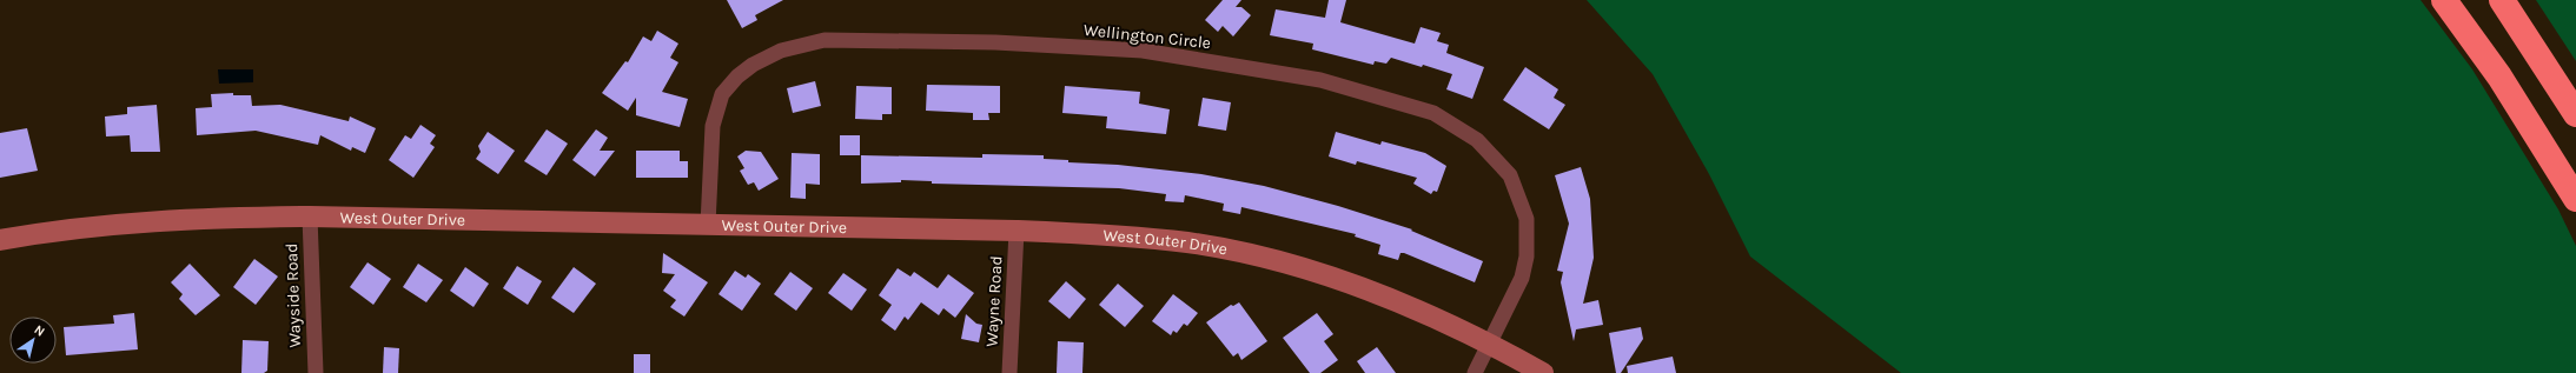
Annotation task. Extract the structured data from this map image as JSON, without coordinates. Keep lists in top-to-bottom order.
{
  "streets": {
    "street": [
      "Wellington Circle",
      "West Outer Drive",
      "Wayside Road",
      "Wayne Road"
    ]
  },
  "crossings": [
    ["Wellington Circle", "West Outer Drive"],
    ["West Outer Drive", "Wayside Road"],
    ["West Outer Drive", "Wayne Road"]
  ],
  "north": "top right"
}
